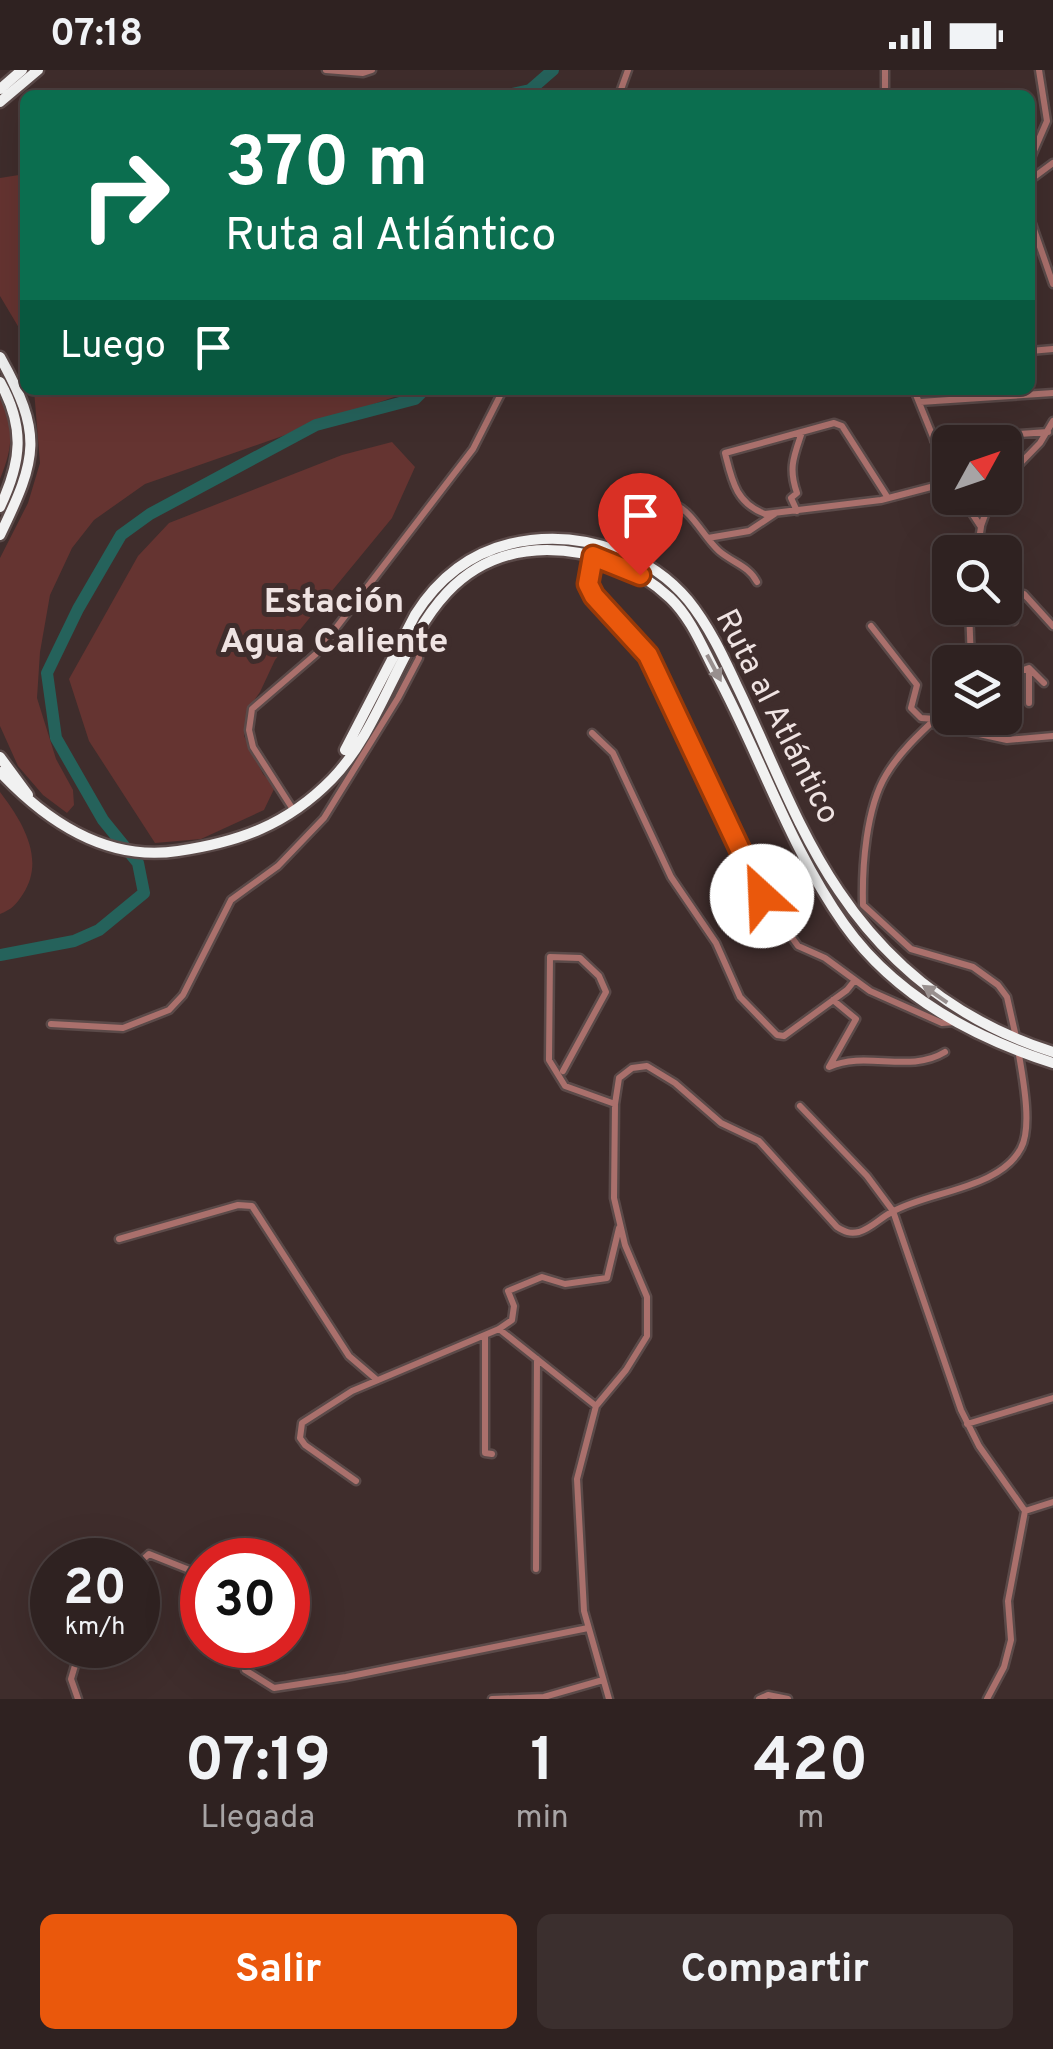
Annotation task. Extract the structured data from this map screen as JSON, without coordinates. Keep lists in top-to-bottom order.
{
  "streets": {
    "highway": ["Ruta al Atlántico"]
  },
  "districts": ["Estación Agua Caliente"],
  "north": "top right",
  "page": {
    "status": "07:18",
    "turn": ["370 m", "Ruta al Atlántico"],
    "then": "Luego",
    "speed": "20 km/h",
    "limit": "30",
    "eta": [
      "07:19",
      "Llegada",
      "1",
      "min",
      "420",
      "m"
    ],
    "buttons": ["Salir", "Compartir"]
  }
}
